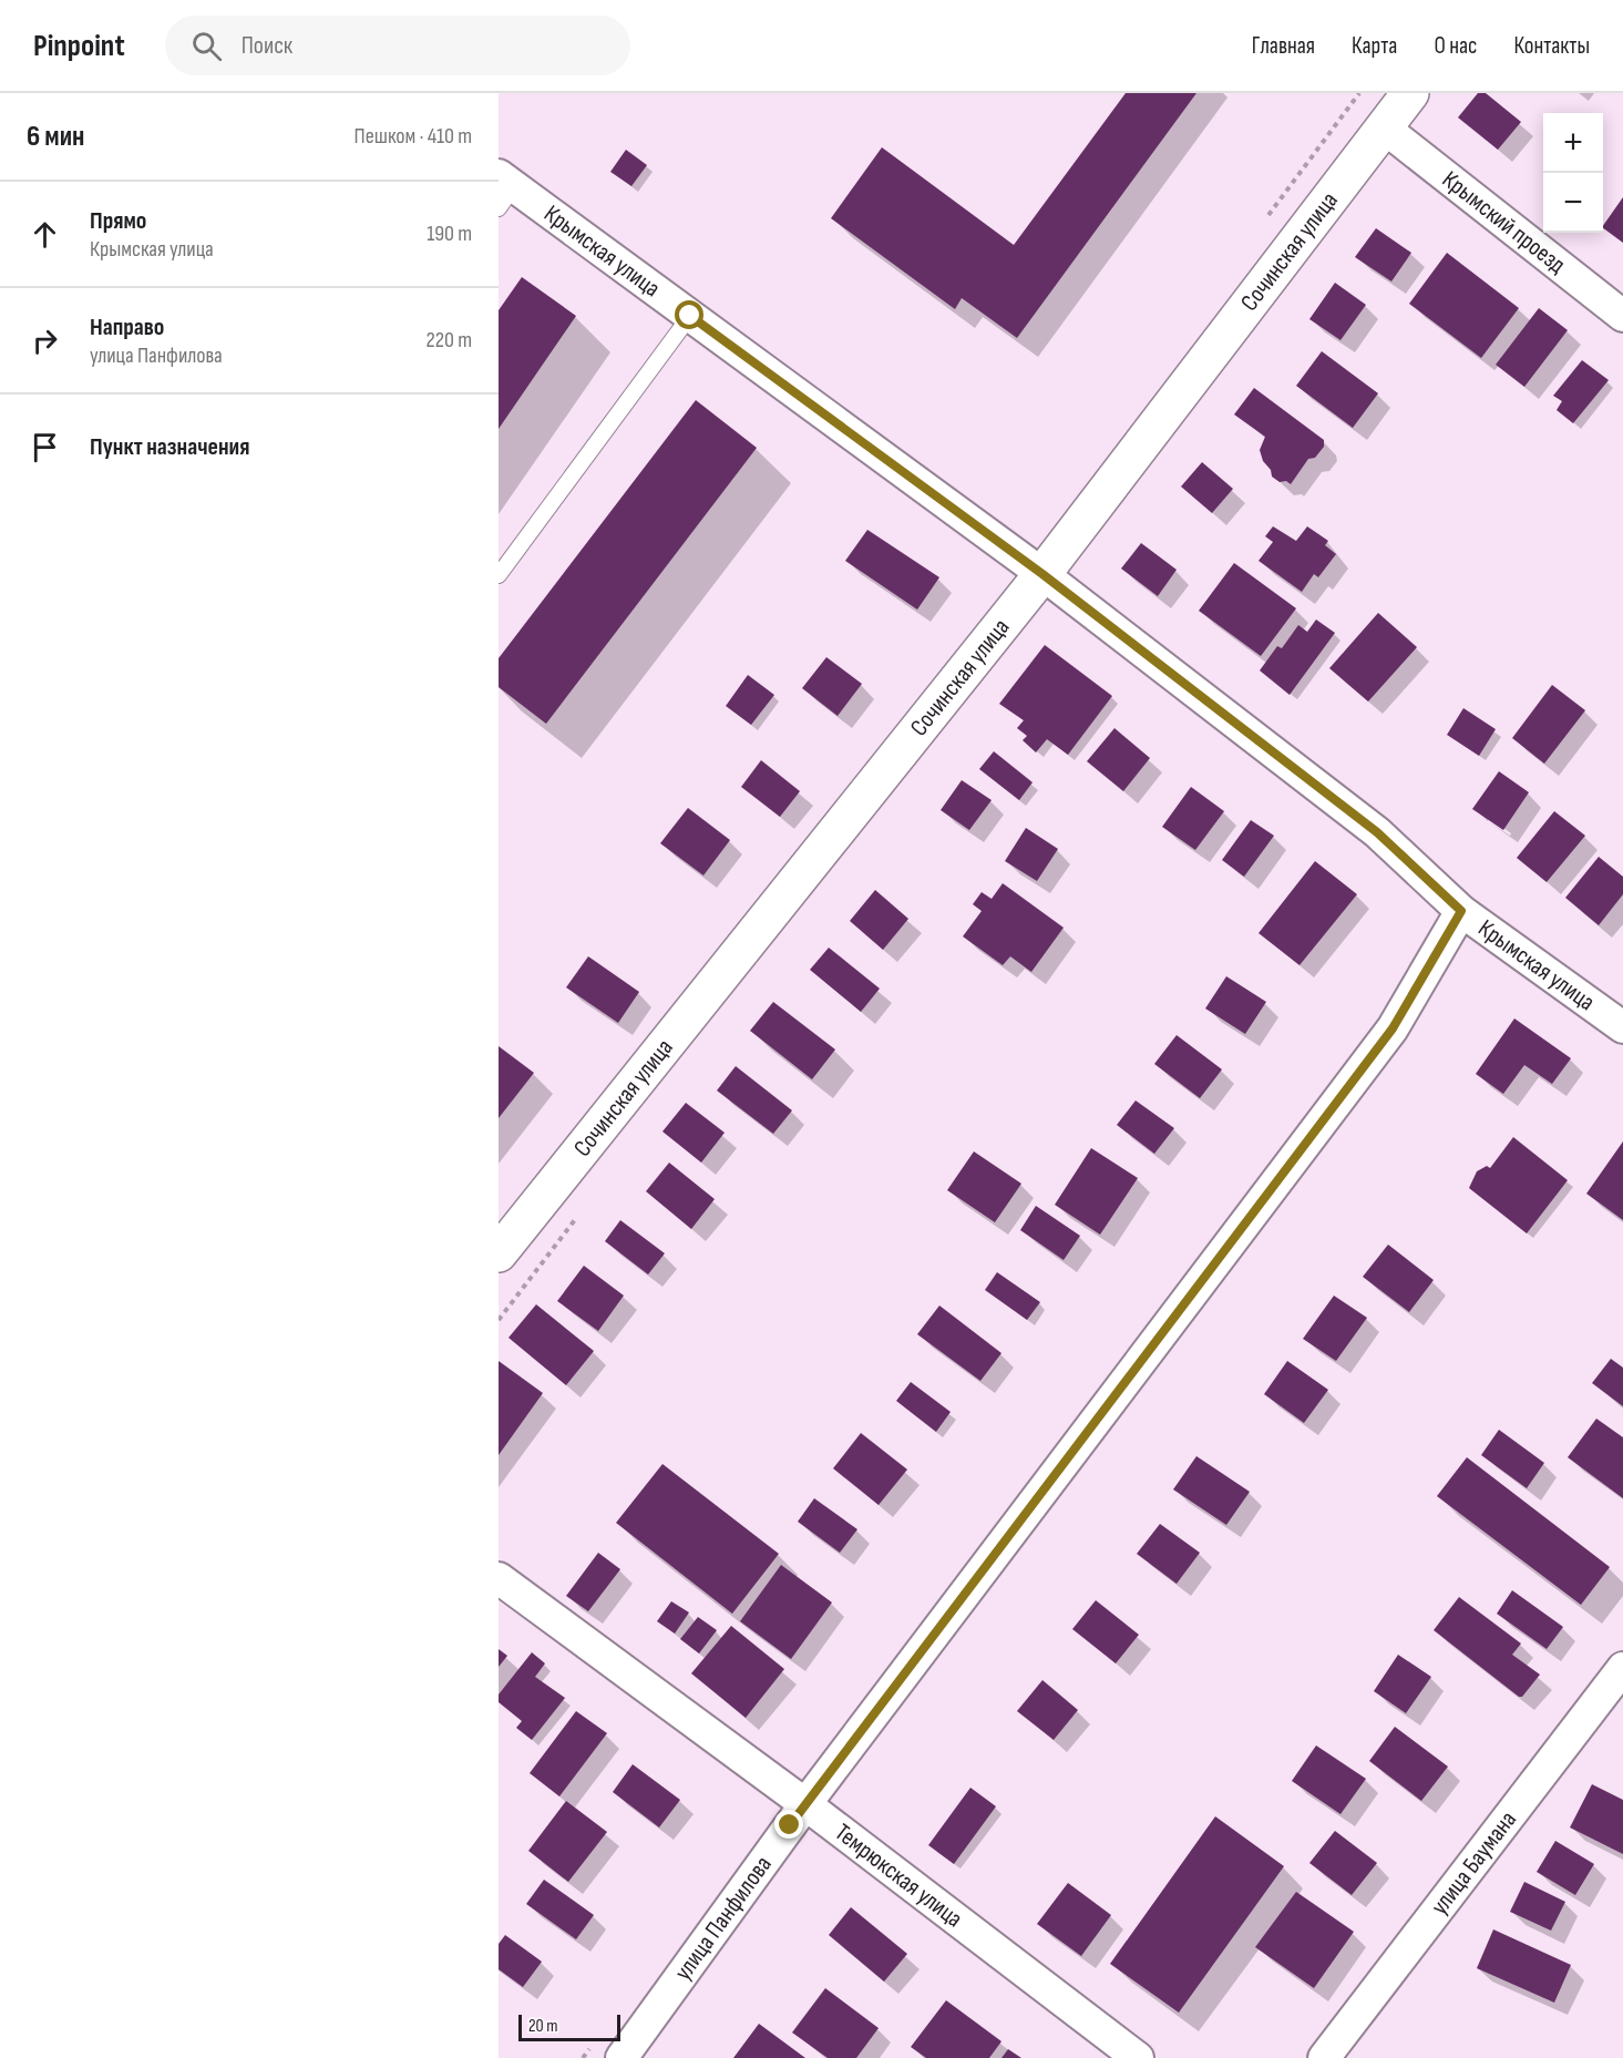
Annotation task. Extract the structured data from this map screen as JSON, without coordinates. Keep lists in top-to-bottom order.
{
  "streets": {
    "street": [
      "Крымский проезд",
      "Крымская улица",
      "Сочинская улица",
      "улица Баумана",
      "Темрюкская улица",
      "улица Панфилова"
    ]
  },
  "crossings": [
    ["Крымский проезд", "Сочинская улица"],
    ["Крымская улица", "Сочинская улица"],
    ["Крымская улица", "улица Панфилова"],
    ["Темрюкская улица", "улица Панфилова"]
  ],
  "scale_bar": "20 m",
  "page": {
    "header": "Pinpoint",
    "search": "Поиск",
    "nav": [
      "Главная",
      "Карта",
      "О нас",
      "Контакты"
    ],
    "heading": ["6 мин", "Пешком · 410 m"],
    "map_buttons": ["+", "−"],
    "list": [
      ["Прямо", "Крымская улица", "190 m"],
      ["Направо", "улица Панфилова", "220 m"],
      "Пункт назначения"
    ],
    "scale": "20 m"
  }
}
